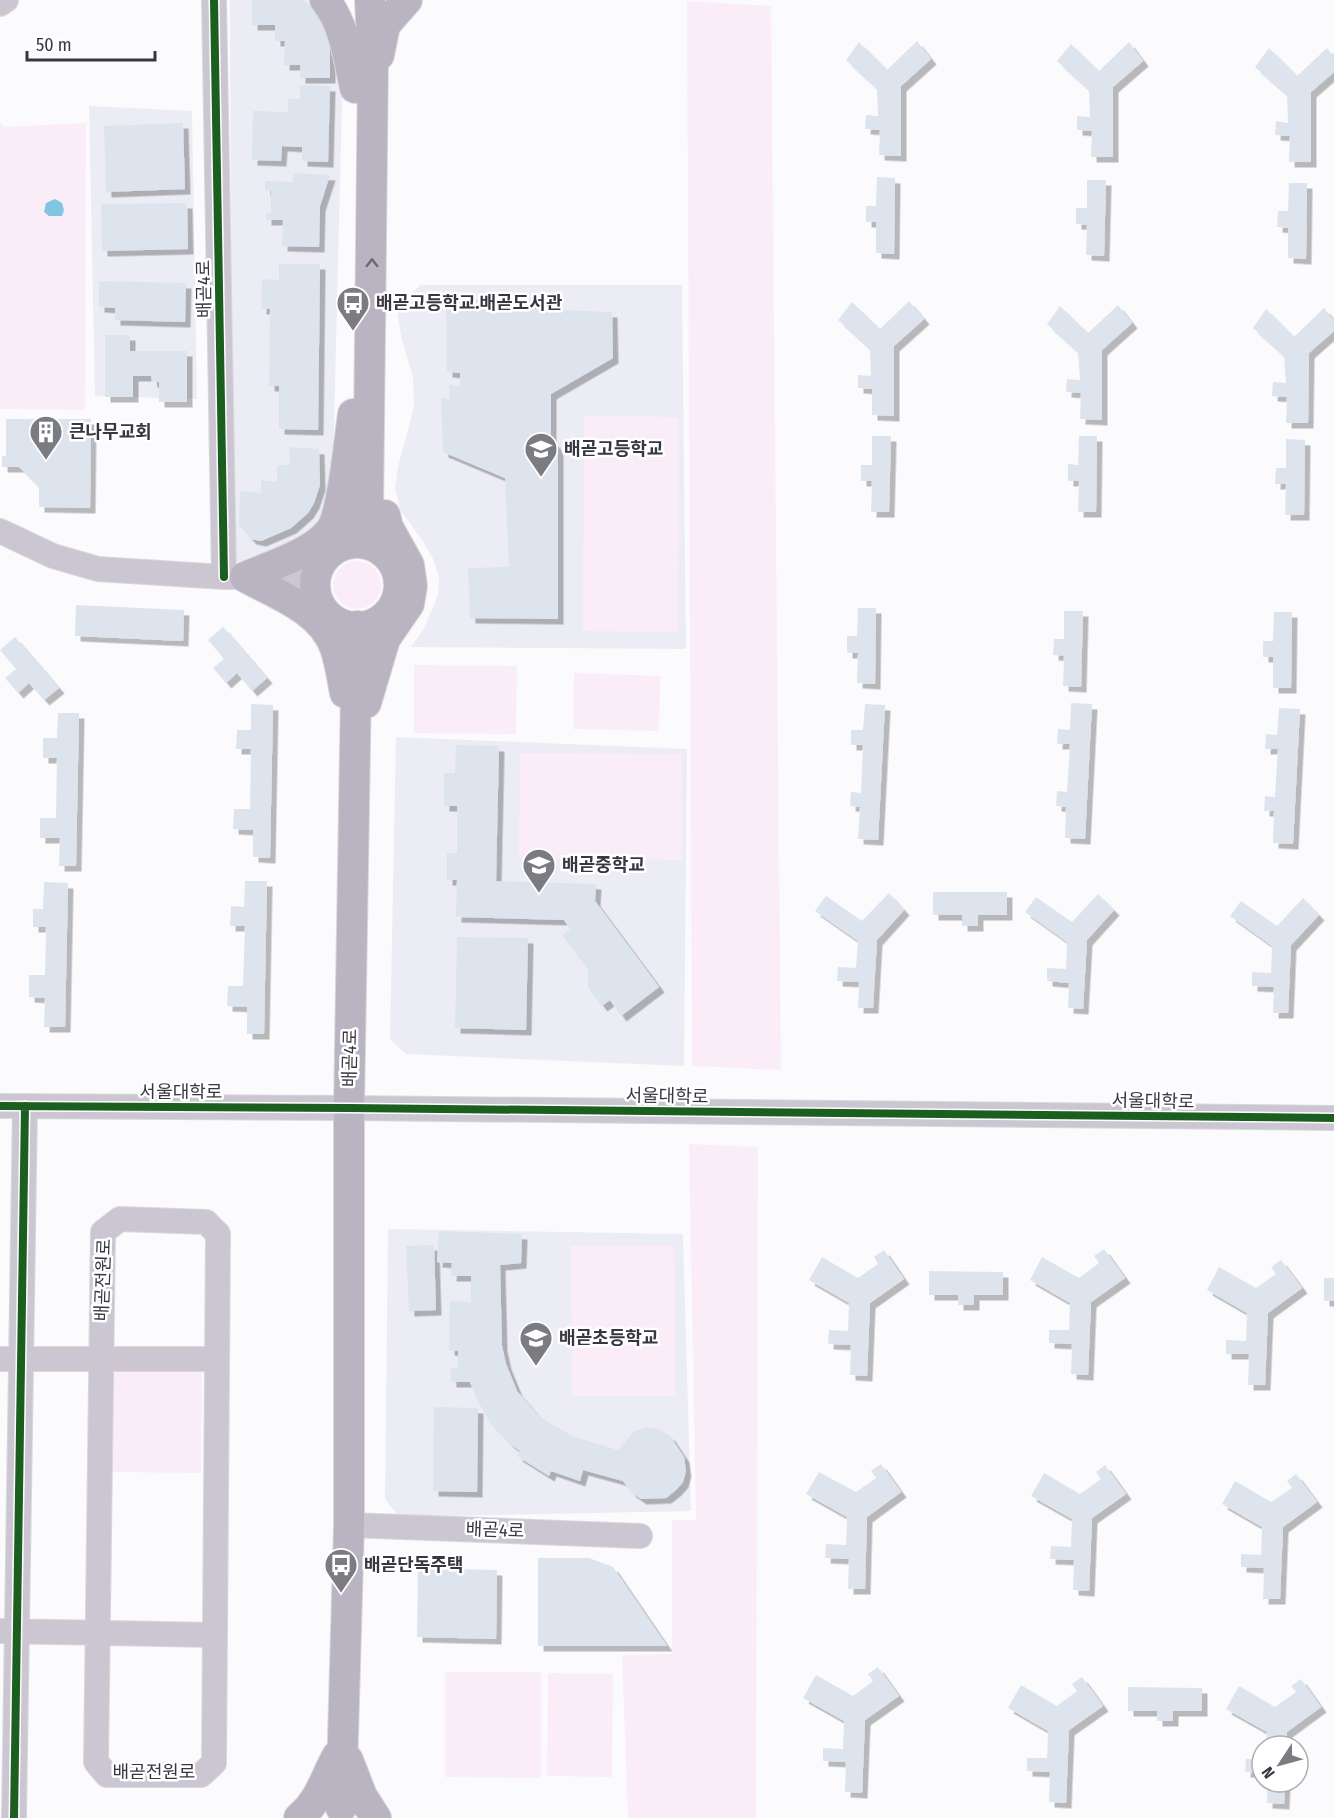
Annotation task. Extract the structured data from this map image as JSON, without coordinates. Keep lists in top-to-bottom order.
{
  "streets": {
    "main road": ["배곧4로"],
    "street": ["서울대학로", "배곧전원로"]
  },
  "crossings": [
    ["배곧4로", "서울대학로"]
  ],
  "places": {
    "bus stop": ["배곧고등학교.배곧도서관", "배곧단독주택"],
    "building": ["큰나무교회"],
    "school or university": ["배곧고등학교", "배곧중학교", "배곧초등학교"]
  },
  "scale_bar": "50 m",
  "north": "bottom left"
}
